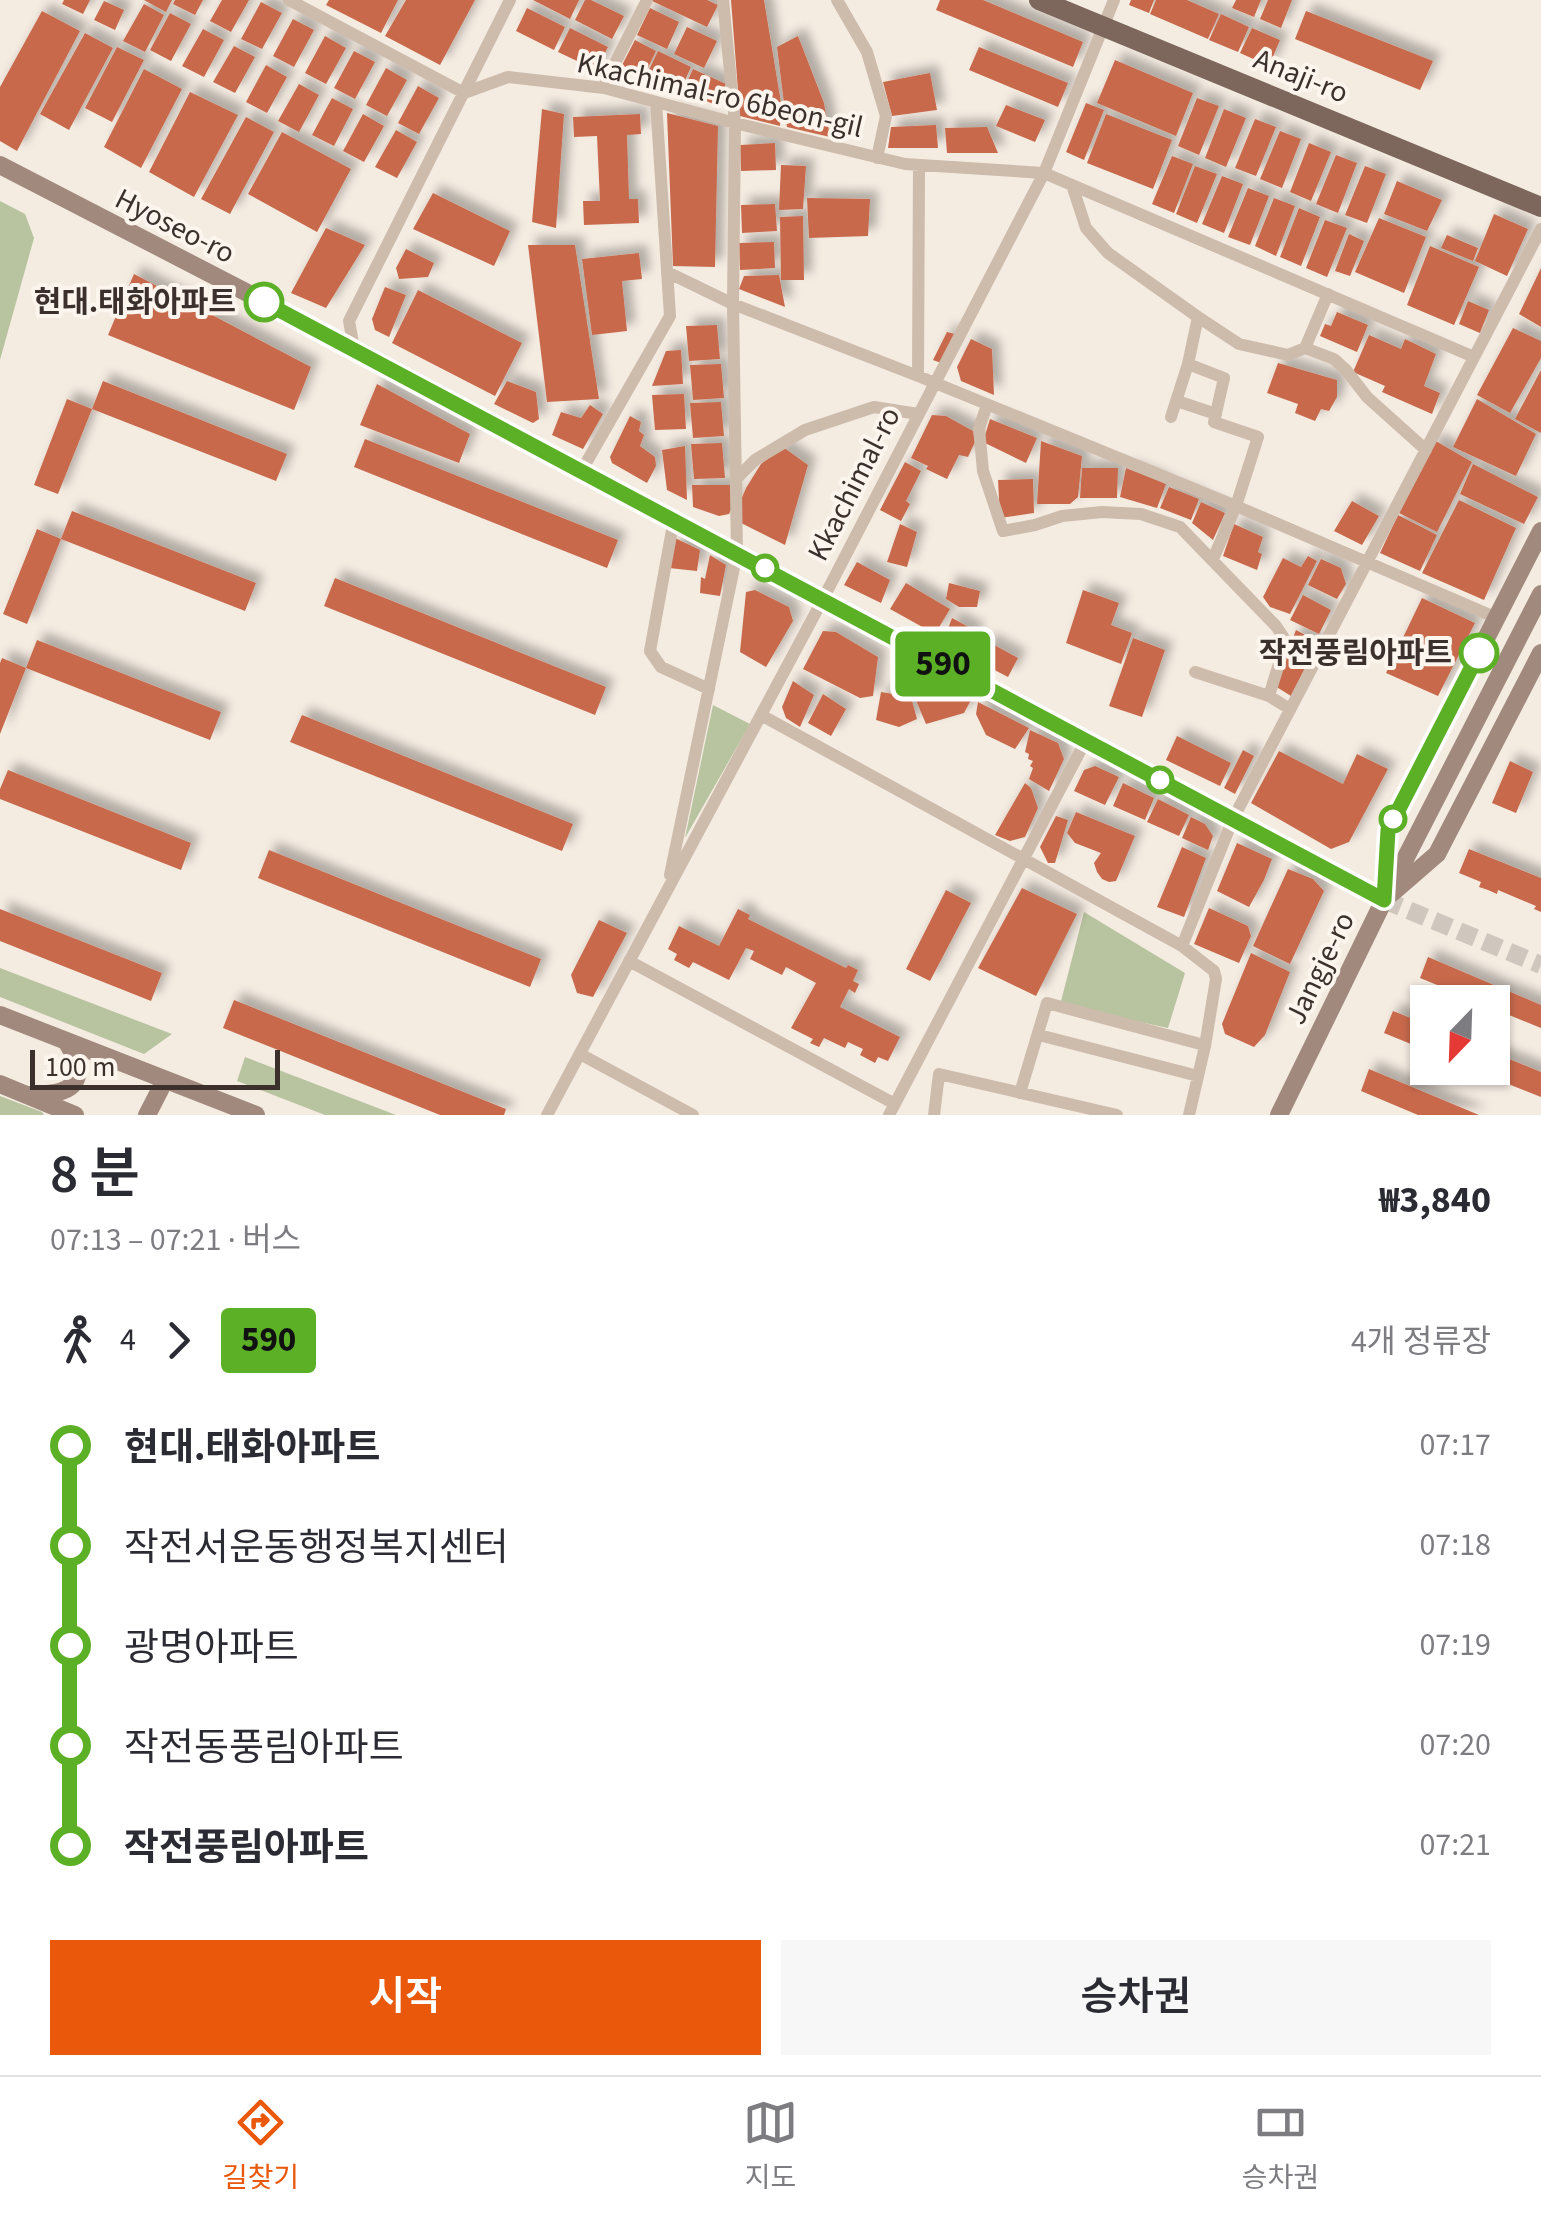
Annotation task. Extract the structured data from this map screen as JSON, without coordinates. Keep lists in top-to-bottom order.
{
  "streets": {
    "main road": ["Anaji-ro", "Hyoseo-ro", "Jangje-ro"],
    "street": ["Kkachimal-ro 6beon-gil", "Kkachimal-ro"]
  },
  "crossings": [
    ["Anaji-ro", "Kkachimal-ro"],
    ["Kkachimal-ro 6beon-gil", "Kkachimal-ro"],
    ["Hyoseo-ro", "Kkachimal-ro"],
    ["Hyoseo-ro", "Jangje-ro"]
  ],
  "places": ["현대.태화아파트", "작전풍림아파트"],
  "lines": ["bus line 590"],
  "scale_bar": "100 m",
  "north": "bottom left",
  "page": {
    "on_map": "590",
    "scale": "100 m",
    "heading": ["8 분", "07:13 – 07:21 · 버스", "₩3,840"],
    "legs": ["4", "590", "4개 정류장"],
    "list": [
      {
        "name": "현대.태화아파트",
        "value": "07:17"
      },
      {
        "name": "작전서운동행정복지센터",
        "value": "07:18"
      },
      {
        "name": "광명아파트",
        "value": "07:19"
      },
      {
        "name": "작전동풍림아파트",
        "value": "07:20"
      },
      {
        "name": "작전풍림아파트",
        "value": "07:21"
      }
    ],
    "buttons": ["시작", "승차권"],
    "tabs": ["길찾기", "지도", "승차권"]
  }
}
